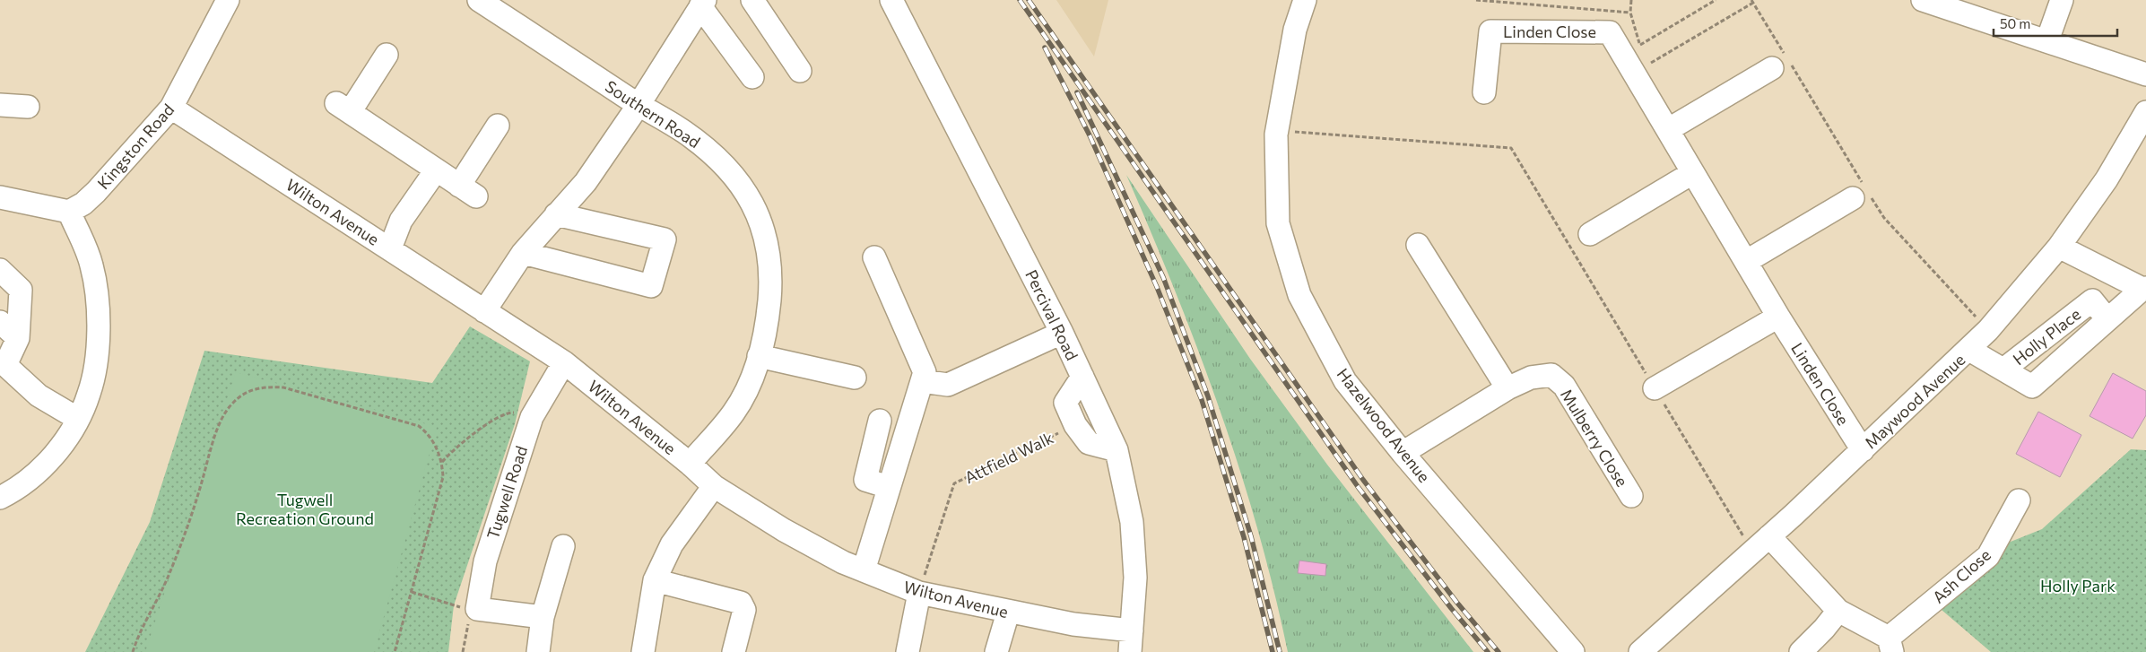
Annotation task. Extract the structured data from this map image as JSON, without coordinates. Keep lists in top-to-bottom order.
{
  "streets": {
    "street": [
      "Linden Close",
      "Southern Road",
      "Kingston Road",
      "Wilton Avenue",
      "Percival Road",
      "Holly Place",
      "Maywood Avenue",
      "Hazelwood Avenue",
      "Mulberry Close",
      "Tugwell Road",
      "Ash Close"
    ],
    "path": ["Attfield Walk"]
  },
  "crossings": [
    ["Linden Close", "Maywood Avenue"],
    ["Southern Road", "Wilton Avenue"],
    ["Kingston Road", "Wilton Avenue"],
    ["Wilton Avenue", "Percival Road"],
    ["Wilton Avenue", "Attfield Walk"],
    ["Wilton Avenue", "Tugwell Road"],
    ["Holly Place", "Maywood Avenue"],
    ["Maywood Avenue", "Ash Close"],
    ["Hazelwood Avenue", "Mulberry Close"]
  ],
  "parks": ["Tugwell Recreation Ground", "Holly Park"],
  "scale_bar": "50 m"
}
